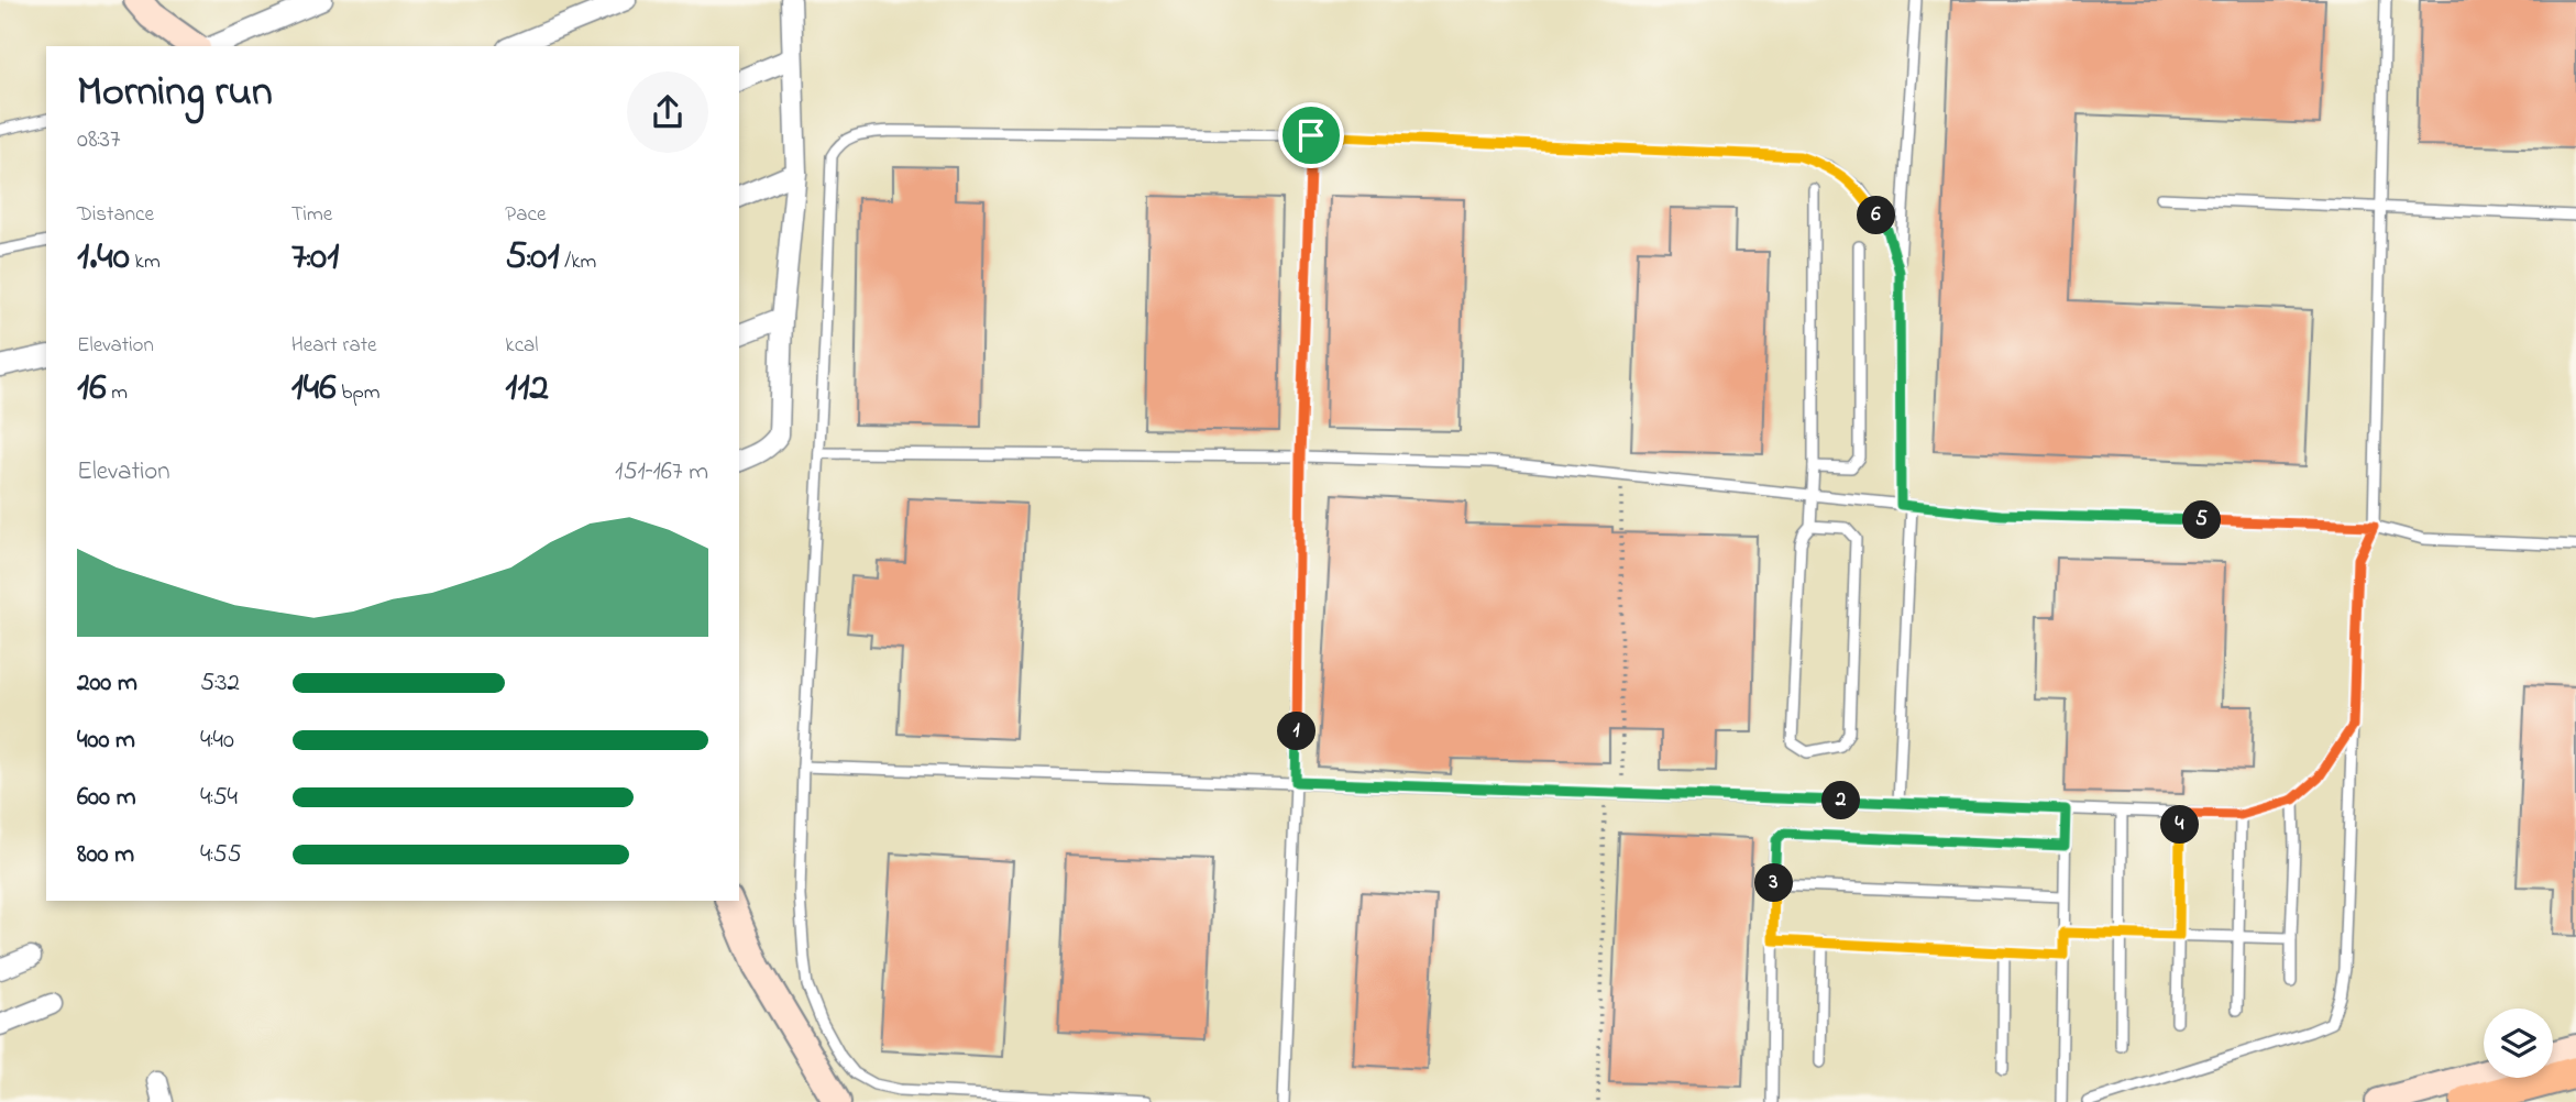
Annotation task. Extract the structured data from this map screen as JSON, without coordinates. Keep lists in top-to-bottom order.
{
  "page": {
    "heading": ["Morning run", "08:37"],
    "stats": [
      ["Distance", "1.40 km"],
      ["Time", "7:01"],
      ["Pace", "5:01 /km"],
      ["Elevation", "16 m"],
      ["Heart rate", "146 bpm"],
      ["kcal", "112"]
    ],
    "pins": [
      "6",
      "5",
      "1",
      "2",
      "4",
      "3"
    ],
    "chart": ["Elevation", "151–167 m"],
    "list": [
      {
        "name": "200 m",
        "note": "5:32"
      },
      {
        "name": "400 m",
        "note": "4:40"
      },
      {
        "name": "600 m",
        "note": "4:54"
      },
      {
        "name": "800 m",
        "note": "4:55"
      }
    ]
  }
}
